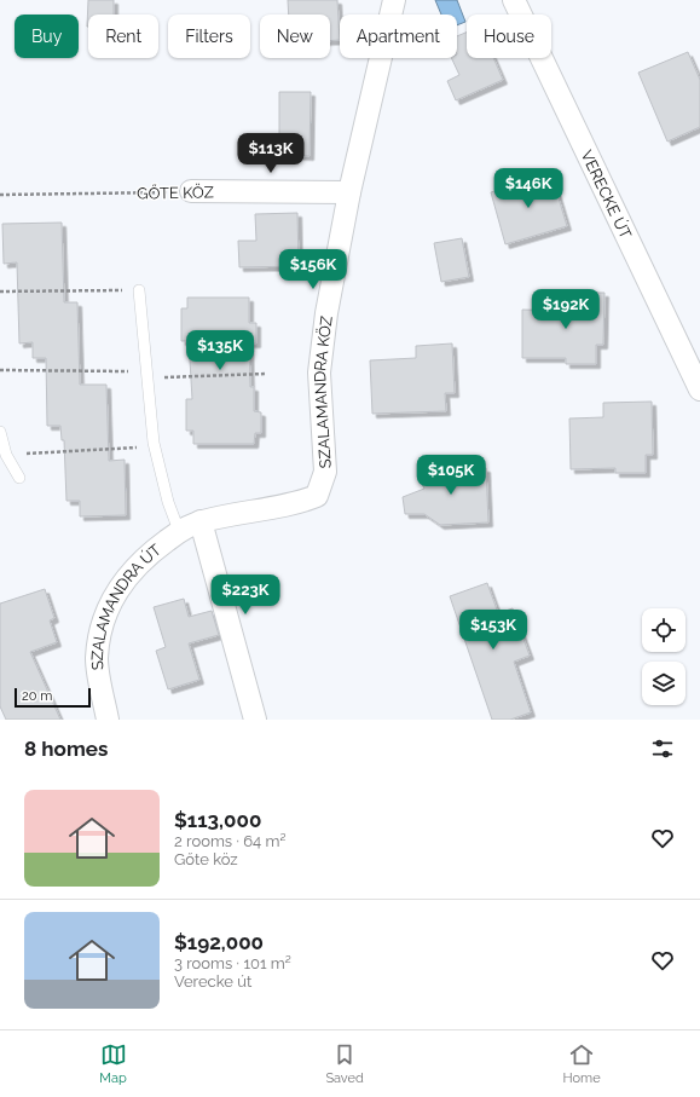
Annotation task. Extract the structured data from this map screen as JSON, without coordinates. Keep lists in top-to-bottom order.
{
  "streets": {
    "street": [
      "GŐTE KÖZ",
      "VERECKE ÚT",
      "SZALAMANDRA KÖZ",
      "SZALAMANDRA ÚT"
    ]
  },
  "crossings": [
    ["GŐTE KÖZ", "SZALAMANDRA KÖZ"],
    ["SZALAMANDRA KÖZ", "SZALAMANDRA ÚT"]
  ],
  "scale_bar": "20 m",
  "page": {
    "chip": [
      "Buy",
      "Rent",
      "Filters",
      "New",
      "Apartment",
      "House"
    ],
    "price": [
      "$113K",
      "$146K",
      "$156K",
      "$192K",
      "$135K",
      "$105K",
      "$223K",
      "$153K"
    ],
    "scale": "20 m",
    "heading": "8 homes",
    "list": [
      {
        "name": "$113,000",
        "note": "2 rooms · 64 m² · Gőte köz"
      },
      {
        "name": "$192,000",
        "note": "3 rooms · 101 m² · Verecke út"
      }
    ],
    "tabs": ["Map", "Saved", "Home"]
  }
}
